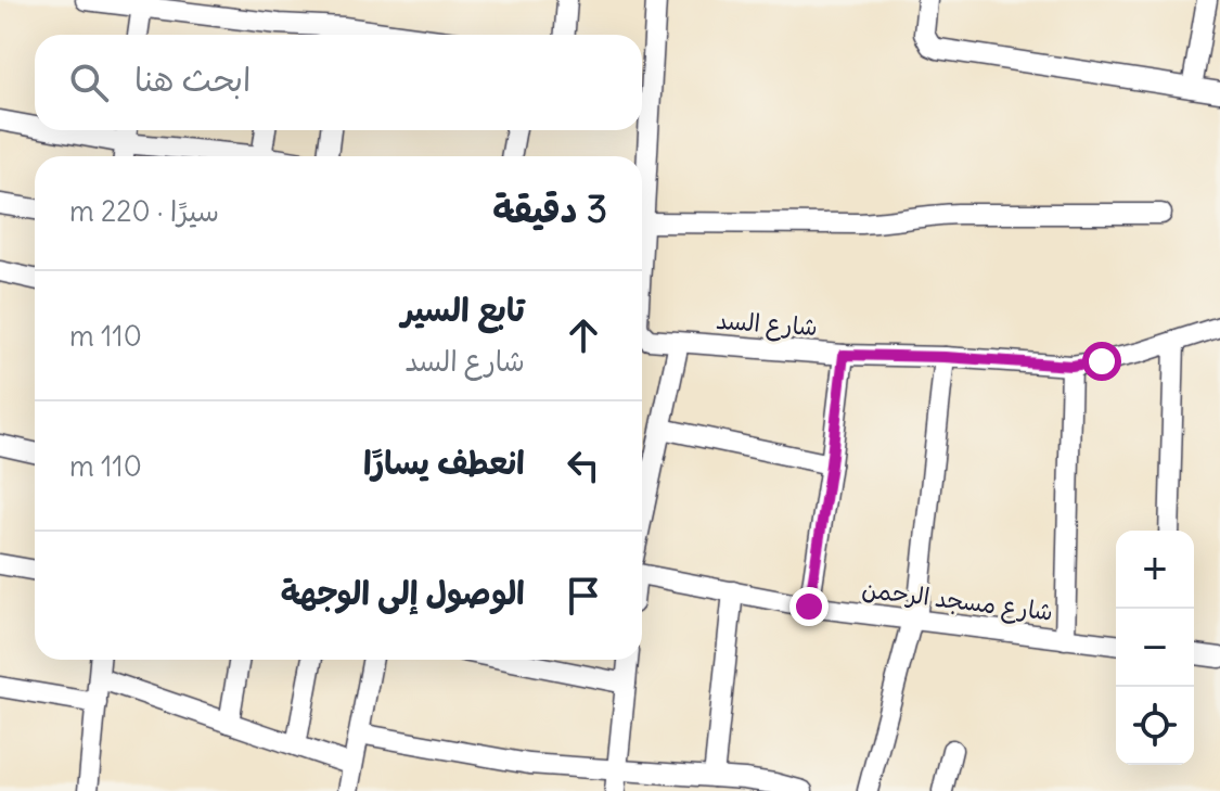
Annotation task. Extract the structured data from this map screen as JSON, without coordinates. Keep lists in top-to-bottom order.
{
  "streets": {
    "street": ["شارع السد", "شارع مسجد الرحمن"]
  },
  "page": {
    "search": "ابحث هنا",
    "heading": ["3 دقيقة", "سيرًا · 220 m"],
    "list": [
      ["تابع السير", "شارع السد", "110 m"],
      ["انعطف يسارًا", "110 m"],
      "الوصول إلى الوجهة"
    ],
    "map_buttons": ["+", "−"]
  }
}
